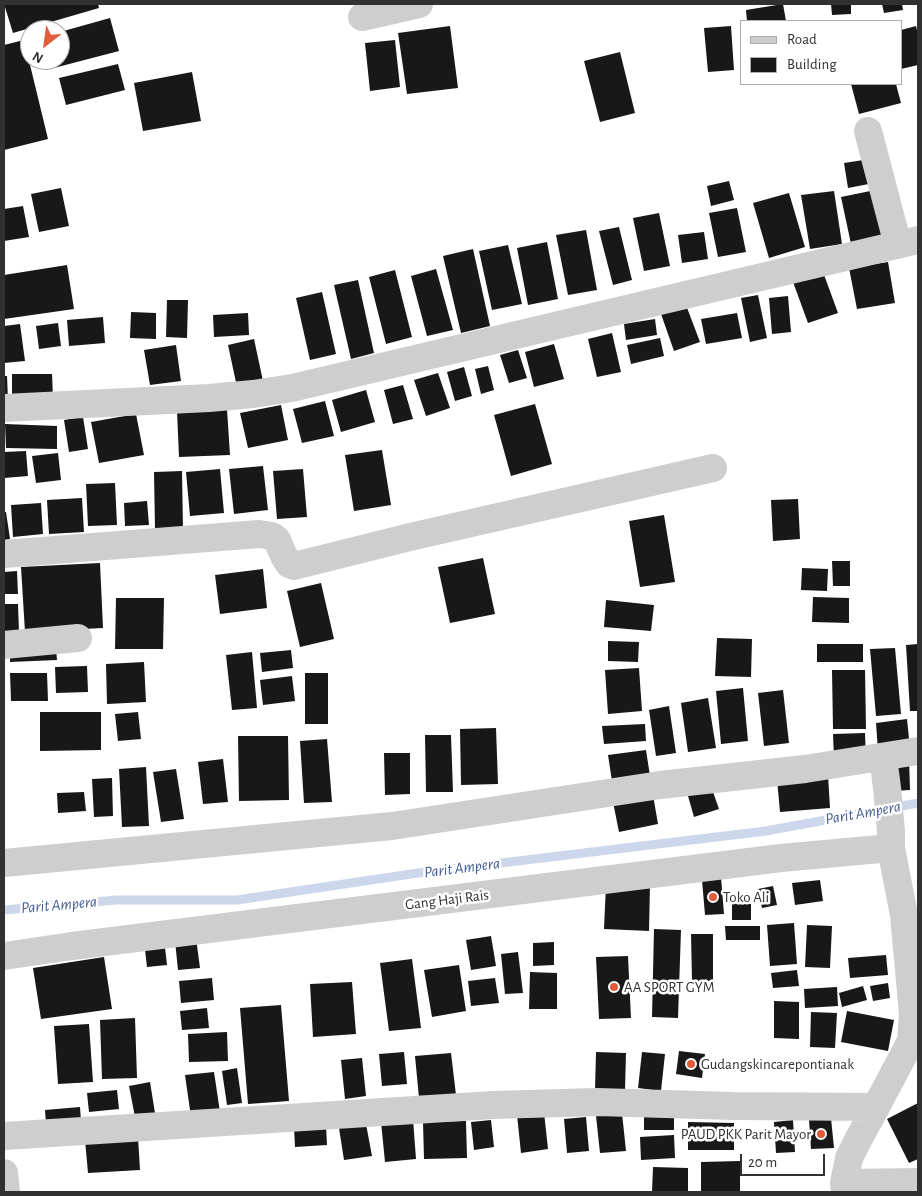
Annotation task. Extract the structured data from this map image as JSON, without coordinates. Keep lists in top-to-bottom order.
{
  "streets": {
    "street": ["Gang Haji Rais"]
  },
  "water": ["Parit Ampera"],
  "places": [
    "Toko Ali",
    "AA SPORT GYM",
    "Gudangskincarepontianak",
    "PAUD PKK Parit Mayor"
  ],
  "legend": ["Road", "Building"],
  "scale_bar": "20 m",
  "north": "bottom left"
}
